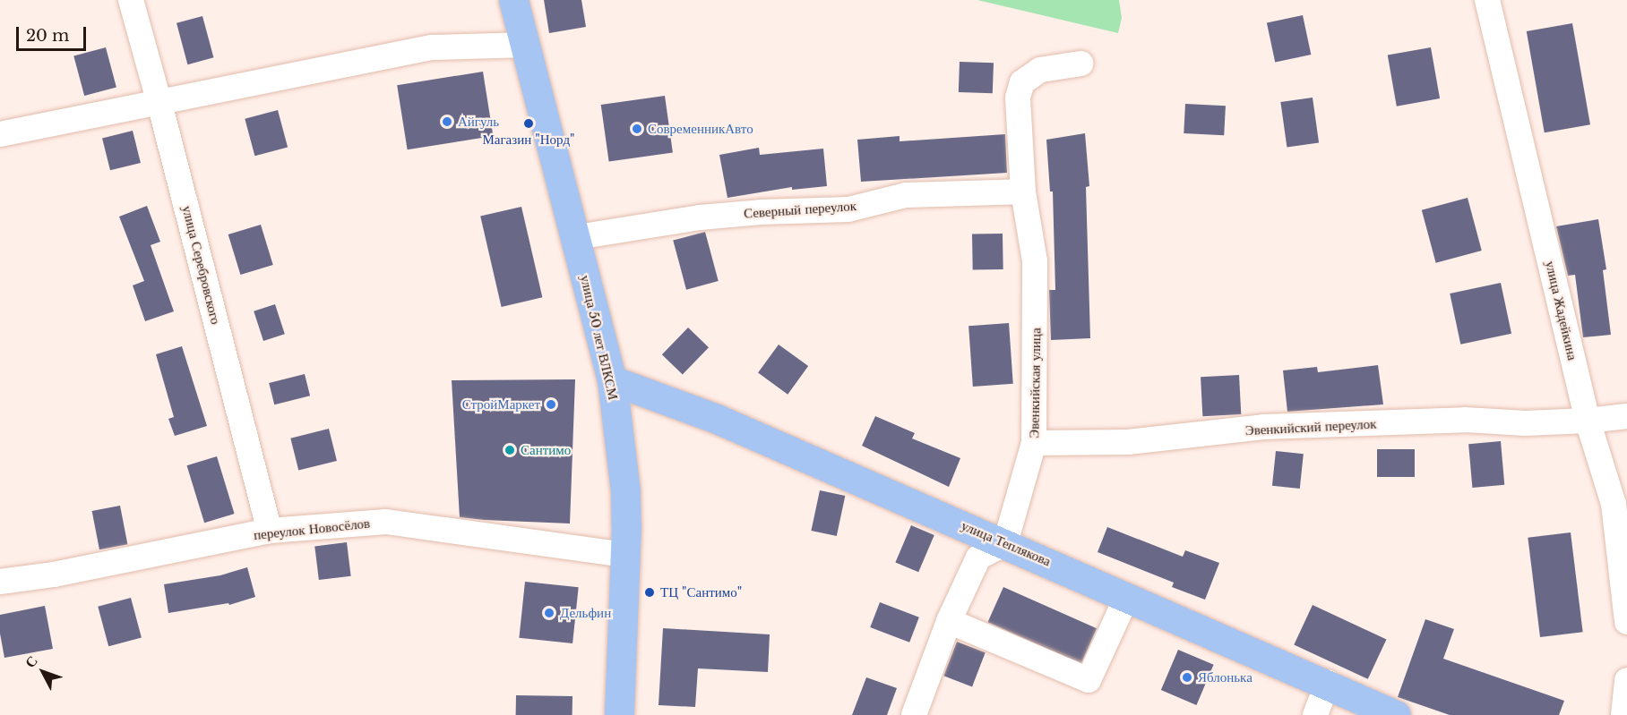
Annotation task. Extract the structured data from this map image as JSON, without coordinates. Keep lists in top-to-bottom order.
{
  "streets": {
    "main road": ["улица 50 лет ВЛКСМ", "улица Теплякова"],
    "street": [
      "Северный переулок",
      "улица Серебровского",
      "улица Жадейкина",
      "Эвенкийская улица",
      "Эвенкийский переулок",
      "переулок Новосёлов"
    ]
  },
  "crossings": [
    ["Северный переулок", "улица 50 лет ВЛКСМ"],
    ["Северный переулок", "Эвенкийская улица"],
    ["улица Серебровского", "переулок Новосёлов"],
    ["улица Жадейкина", "Эвенкийский переулок"],
    ["улица 50 лет ВЛКСМ", "переулок Новосёлов"],
    ["улица 50 лет ВЛКСМ", "улица Теплякова"],
    ["Эвенкийская улица", "Эвенкийский переулок"],
    ["Эвенкийская улица", "улица Теплякова"]
  ],
  "places": [
    "Айгуль",
    "Магазин \"Норд\"",
    "СовременникАвто",
    "СтройМаркет",
    "Сантимо",
    "ТЦ \"Сантимо\"",
    "Дельфин",
    "Яблонька"
  ],
  "scale_bar": "20 m",
  "north": "top left"
}
